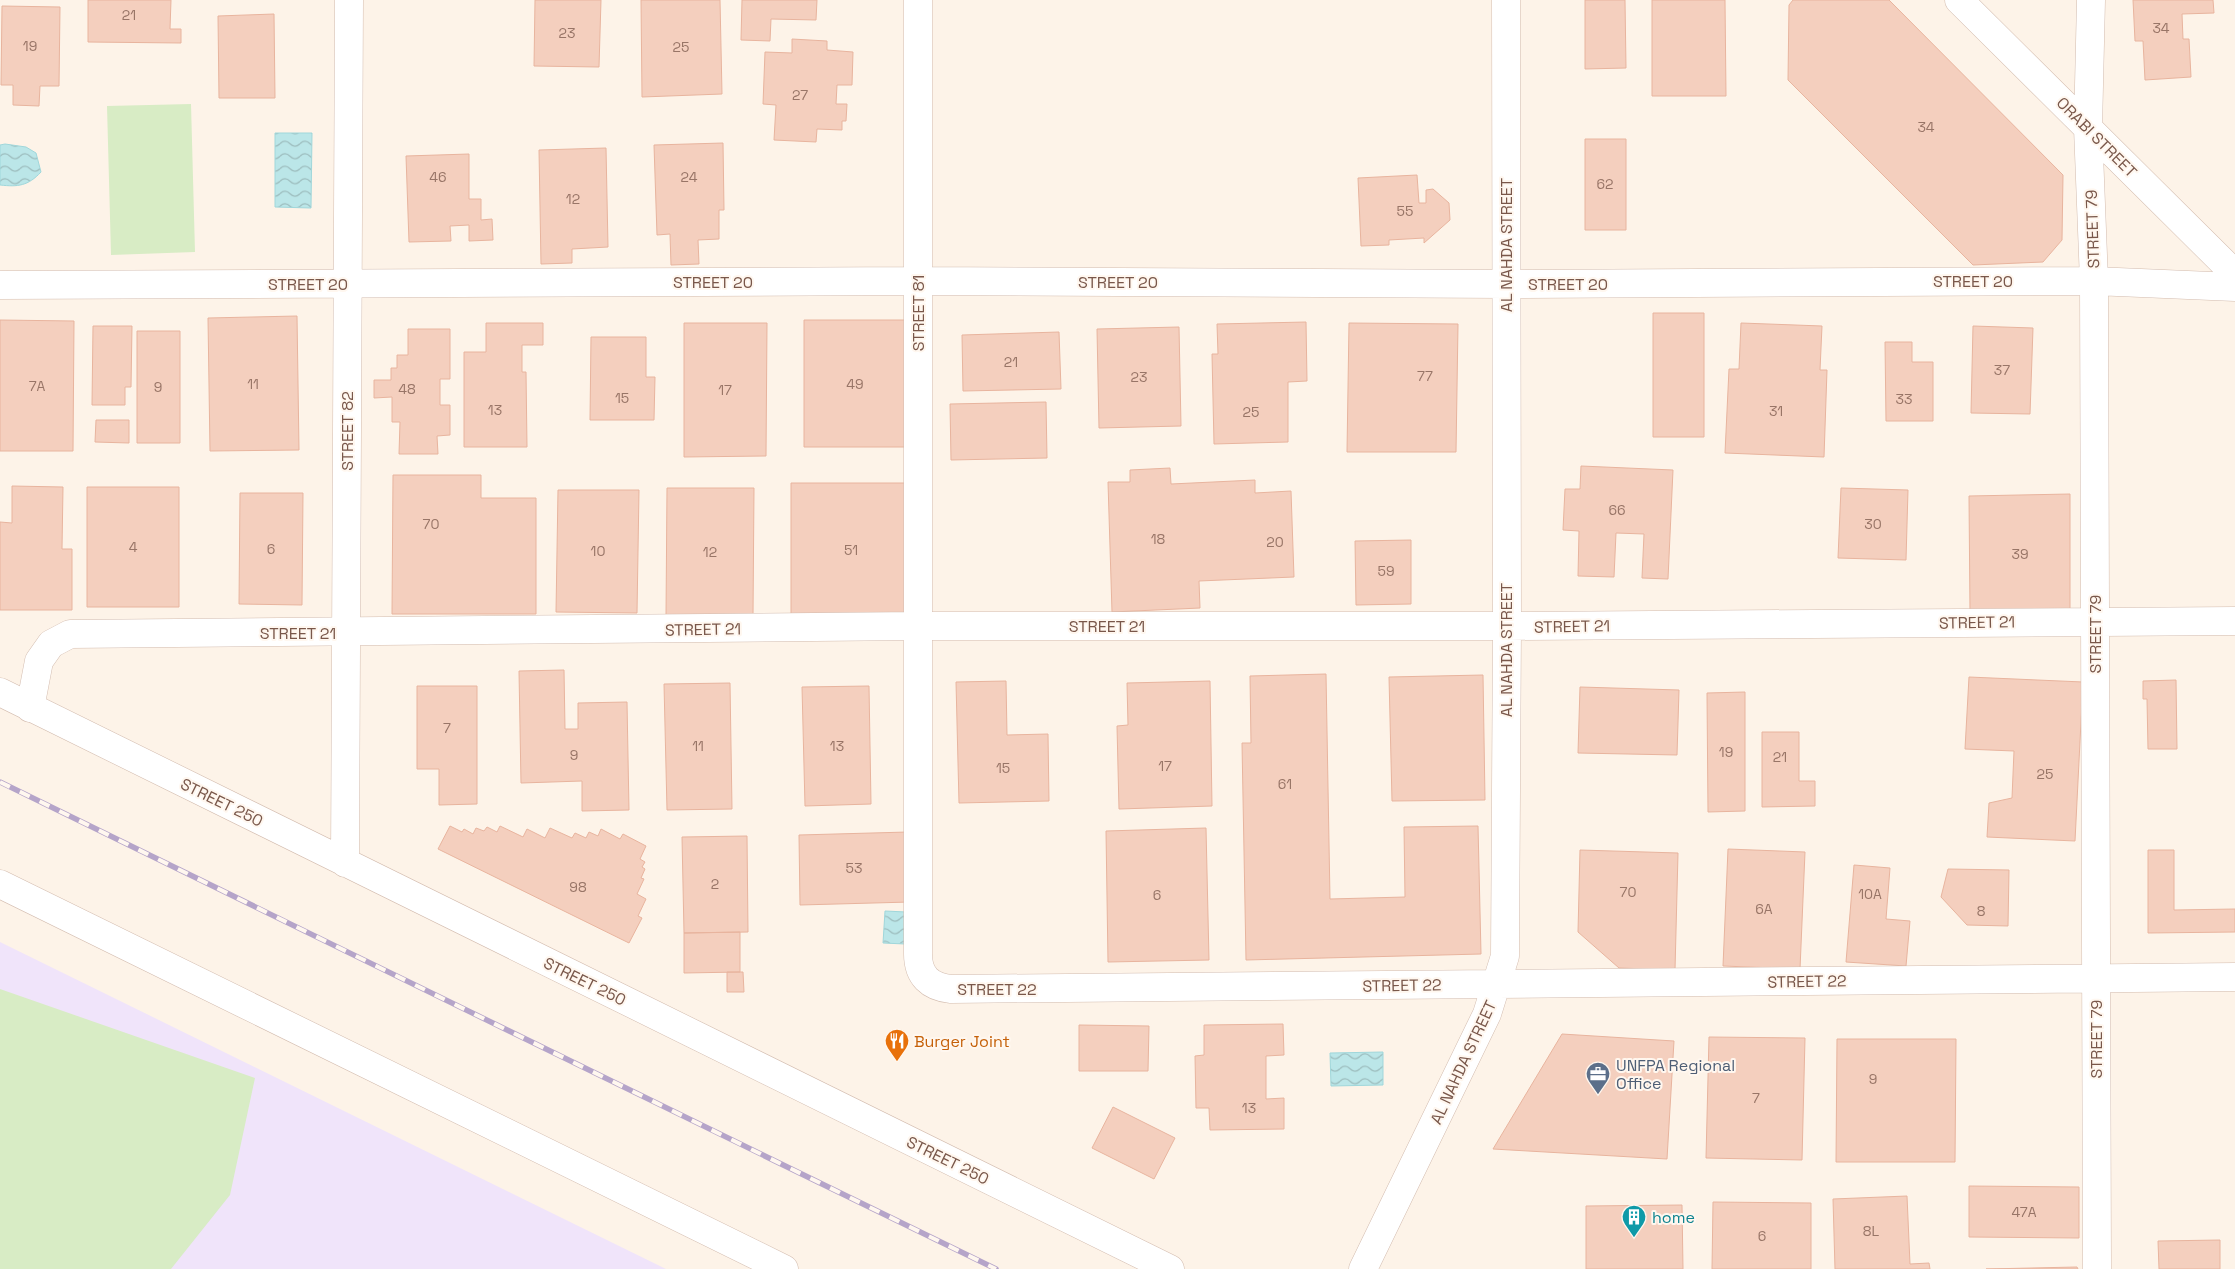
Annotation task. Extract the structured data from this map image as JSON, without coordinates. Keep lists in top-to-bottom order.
{
  "streets": {
    "street": [
      "ORABI STREET",
      "STREET 79",
      "AL NAHDA STREET",
      "STREET 20",
      "STREET 81",
      "STREET 82",
      "STREET 21",
      "STREET 250",
      "STREET 22"
    ]
  },
  "crossings": [
    ["ORABI STREET", "STREET 79"],
    ["STREET 79", "STREET 20"],
    ["STREET 79", "STREET 21"],
    ["STREET 79", "STREET 22"],
    ["AL NAHDA STREET", "STREET 20"],
    ["AL NAHDA STREET", "STREET 21"],
    ["AL NAHDA STREET", "STREET 22"],
    ["STREET 20", "STREET 81"],
    ["STREET 20", "STREET 82"],
    ["STREET 81", "STREET 21"],
    ["STREET 81", "STREET 22"],
    ["STREET 82", "STREET 21"],
    ["STREET 82", "STREET 250"],
    ["STREET 21", "STREET 250"],
    ["STREET 21", "STREET 22"]
  ],
  "places": {
    "restaurant": ["Burger Joint"],
    "office": ["UNFPA Regional Office"],
    "building": ["home"]
  },
  "house_numbers": [
    "21",
    "34",
    "23",
    "19",
    "25",
    "27",
    "34",
    "46",
    "24",
    "62",
    "12",
    "55",
    "21",
    "37",
    "77",
    "23",
    "11",
    "49",
    "7A",
    "9",
    "48",
    "17",
    "15",
    "33",
    "13",
    "31",
    "25",
    "66",
    "70",
    "30",
    "18",
    "20",
    "4",
    "6",
    "51",
    "10",
    "12",
    "39",
    "59",
    "7",
    "11",
    "13",
    "19",
    "9",
    "21",
    "17",
    "15",
    "25",
    "61",
    "53",
    "2",
    "98",
    "70",
    "10A",
    "6",
    "6A",
    "8",
    "9",
    "7",
    "13",
    "47A",
    "8L",
    "6"
  ]
}
